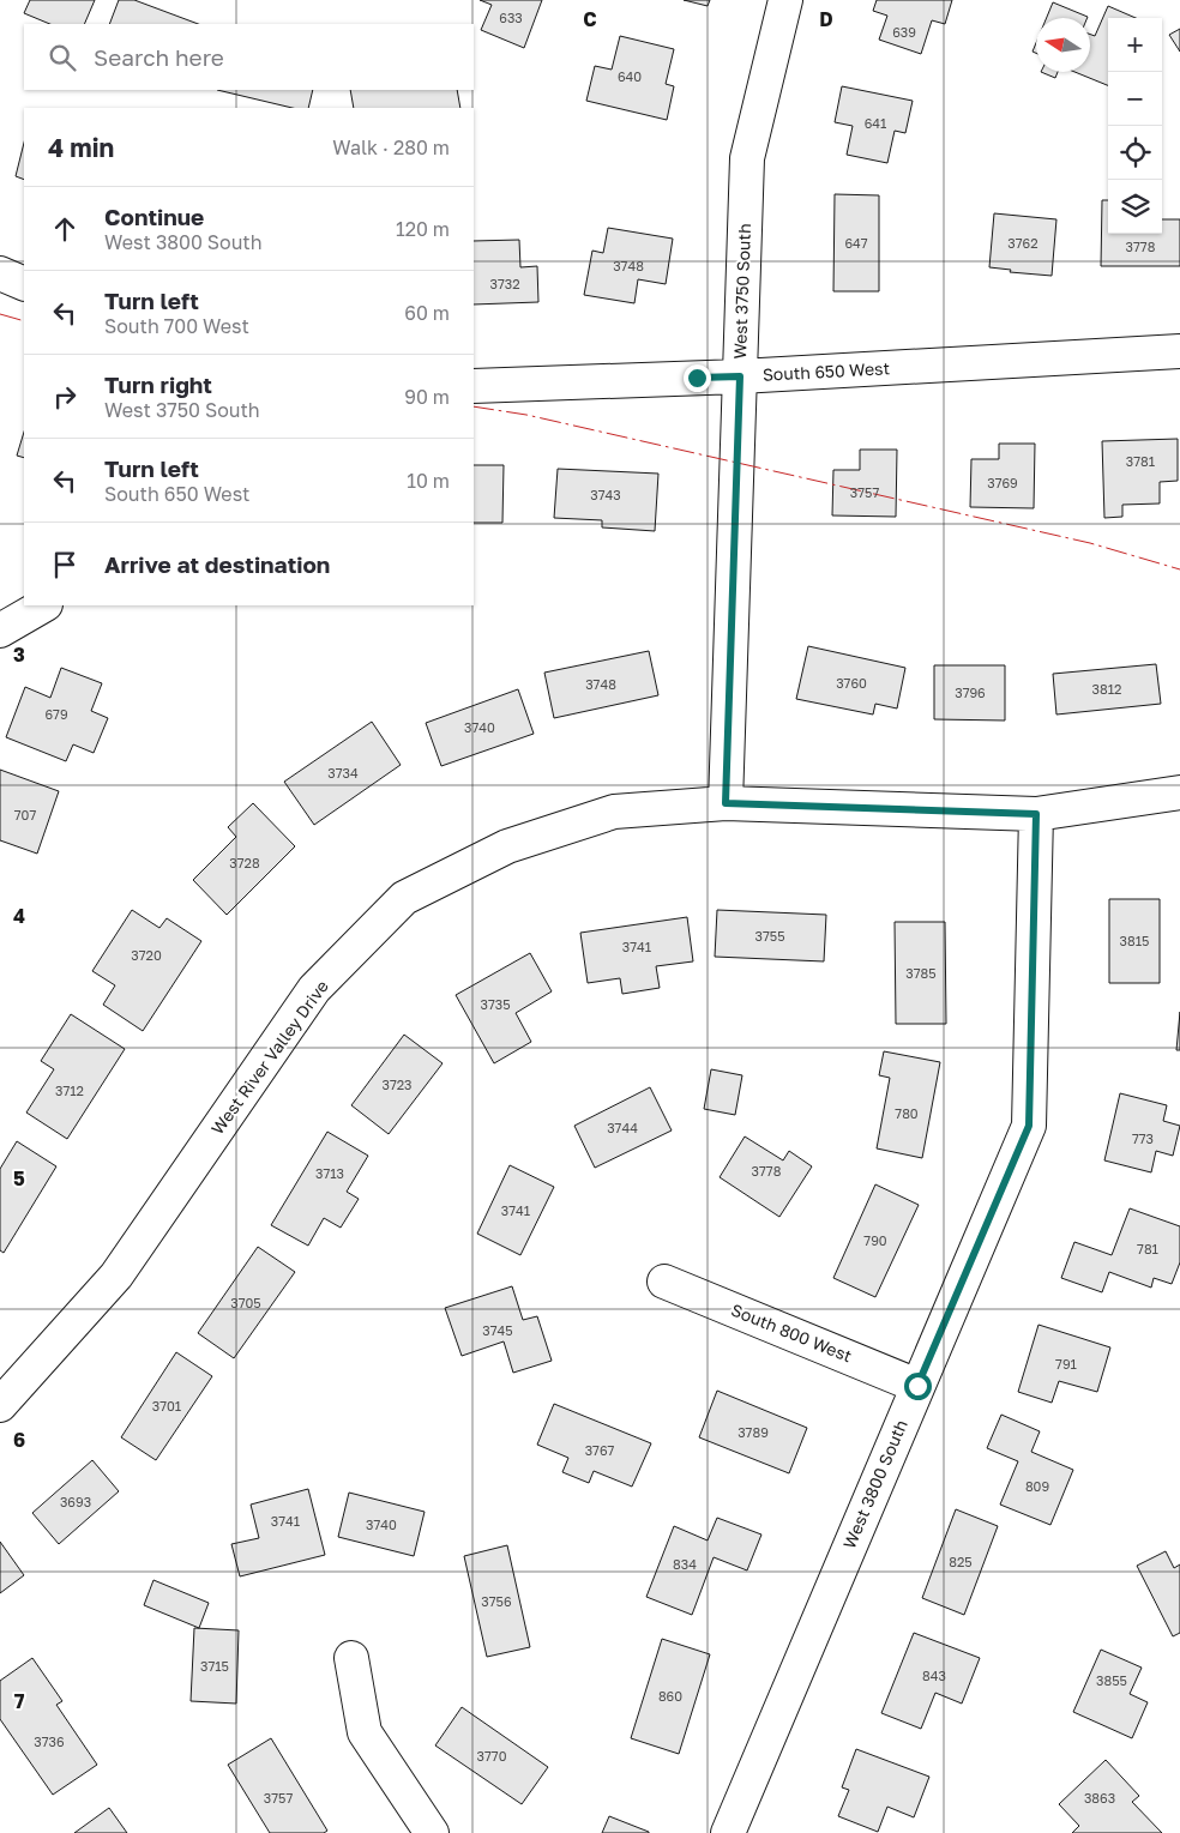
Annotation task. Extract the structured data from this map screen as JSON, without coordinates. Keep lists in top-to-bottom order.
{
  "streets": {
    "street": [
      "West 3750 South",
      "South 650 West",
      "West River Valley Drive",
      "South 800 West",
      "West 3800 South"
    ]
  },
  "crossings": [
    ["West 3750 South", "South 650 West"],
    ["West 3750 South", "West River Valley Drive"],
    ["West River Valley Drive", "West 3800 South"],
    ["South 800 West", "West 3800 South"]
  ],
  "house_numbers": [
    "633",
    "639",
    "640",
    "641",
    "647",
    "3762",
    "3778",
    "3748",
    "3732",
    "3781",
    "3769",
    "3757",
    "3743",
    "3760",
    "3748",
    "3812",
    "3796",
    "679",
    "3740",
    "3734",
    "707",
    "3728",
    "3755",
    "3815",
    "3741",
    "3720",
    "3785",
    "3735",
    "3723",
    "3712",
    "780",
    "3744",
    "773",
    "3778",
    "3713",
    "3741",
    "790",
    "781",
    "3705",
    "3745",
    "791",
    "3701",
    "3789",
    "3767",
    "809",
    "3693",
    "3741",
    "3740",
    "825",
    "834",
    "3756",
    "3715",
    "843",
    "3855",
    "860",
    "3736",
    "3770",
    "3757",
    "3863"
  ],
  "north": "left",
  "page": {
    "map_buttons": ["+", "−"],
    "search": "Search here",
    "heading": ["4 min", "Walk · 280 m"],
    "list": [
      ["Continue", "West 3800 South", "120 m"],
      ["Turn left", "South 700 West", "60 m"],
      ["Turn right", "West 3750 South", "90 m"],
      ["Turn left", "South 650 West", "10 m"],
      "Arrive at destination"
    ]
  },
  "grid": {
    "columns": ["C", "D"],
    "rows": [
      "3",
      "4",
      "5",
      "6",
      "7"
    ]
  }
}
